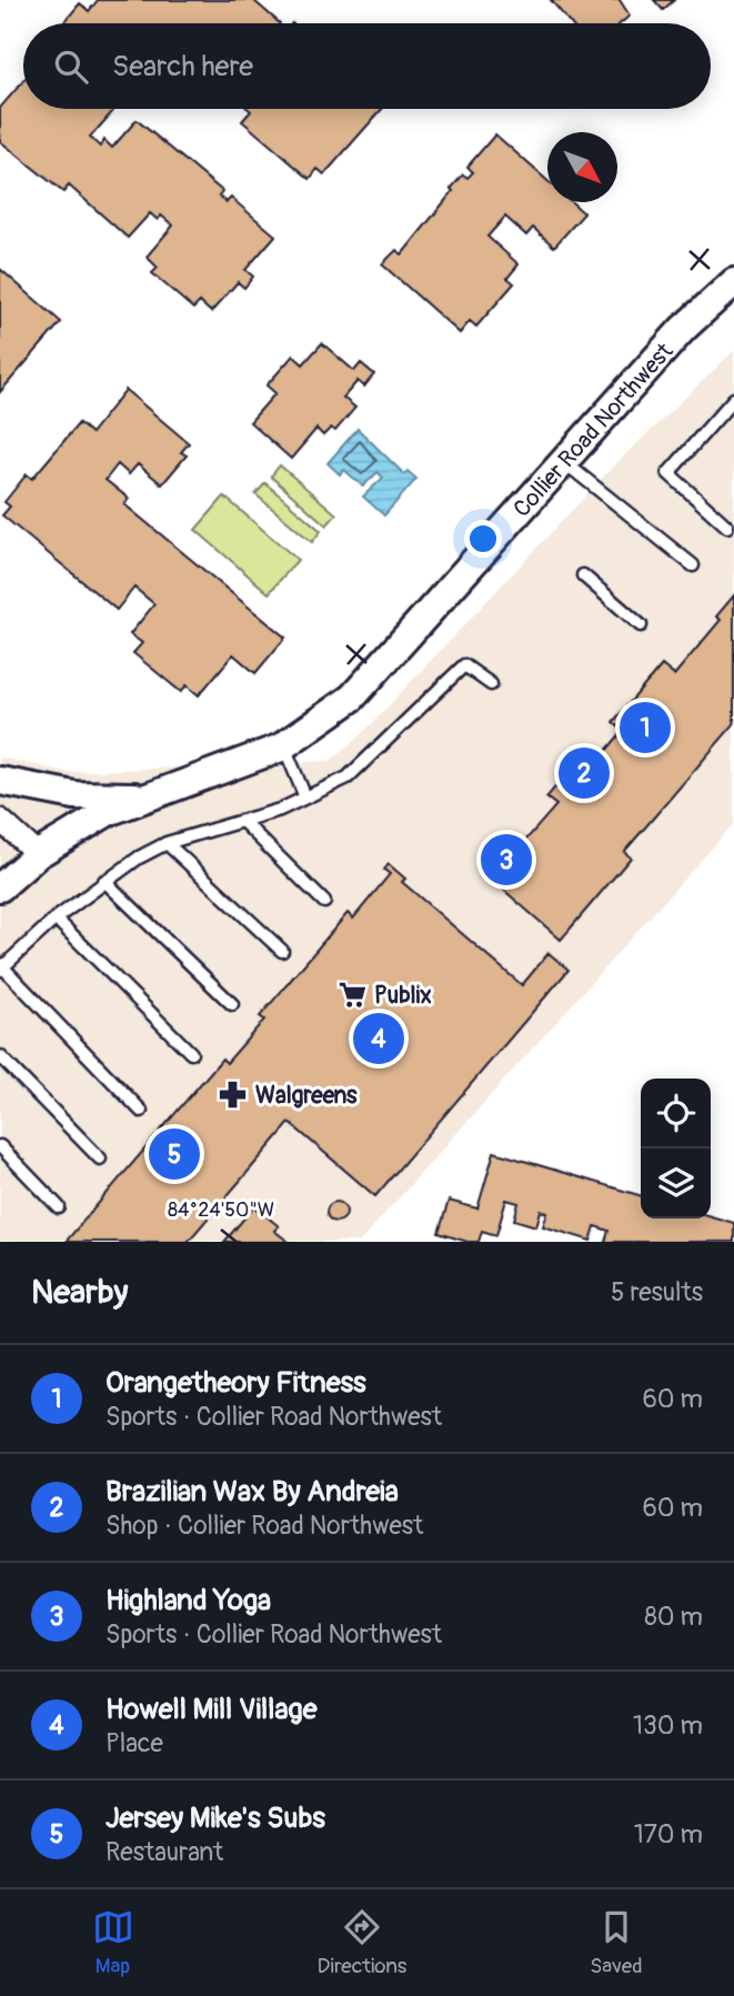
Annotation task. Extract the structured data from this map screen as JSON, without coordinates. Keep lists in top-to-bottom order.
{
  "streets": {
    "street": ["Collier Road Northwest"]
  },
  "places": {
    "supermarket": ["Publix"],
    "pharmacy": ["Walgreens"]
  },
  "north": "bottom right",
  "page": {
    "search": "Search here",
    "pins": [
      "1",
      "2",
      "3",
      "4",
      "5"
    ],
    "heading": ["Nearby", "5 results"],
    "list": [
      {
        "mark": "1",
        "name": "Orangetheory Fitness",
        "note": "Sports · Collier Road Northwest",
        "value": "60 m"
      },
      {
        "mark": "2",
        "name": "Brazilian Wax By Andreia",
        "note": "Shop · Collier Road Northwest",
        "value": "60 m"
      },
      {
        "mark": "3",
        "name": "Highland Yoga",
        "note": "Sports · Collier Road Northwest",
        "value": "80 m"
      },
      {
        "mark": "4",
        "name": "Howell Mill Village",
        "note": "Place",
        "value": "130 m"
      },
      {
        "mark": "5",
        "name": "Jersey Mike's Subs",
        "note": "Restaurant",
        "value": "170 m"
      }
    ],
    "nav": ["Map", "Directions", "Saved"]
  },
  "coordinates": ["84°24'50\"W"]
}
